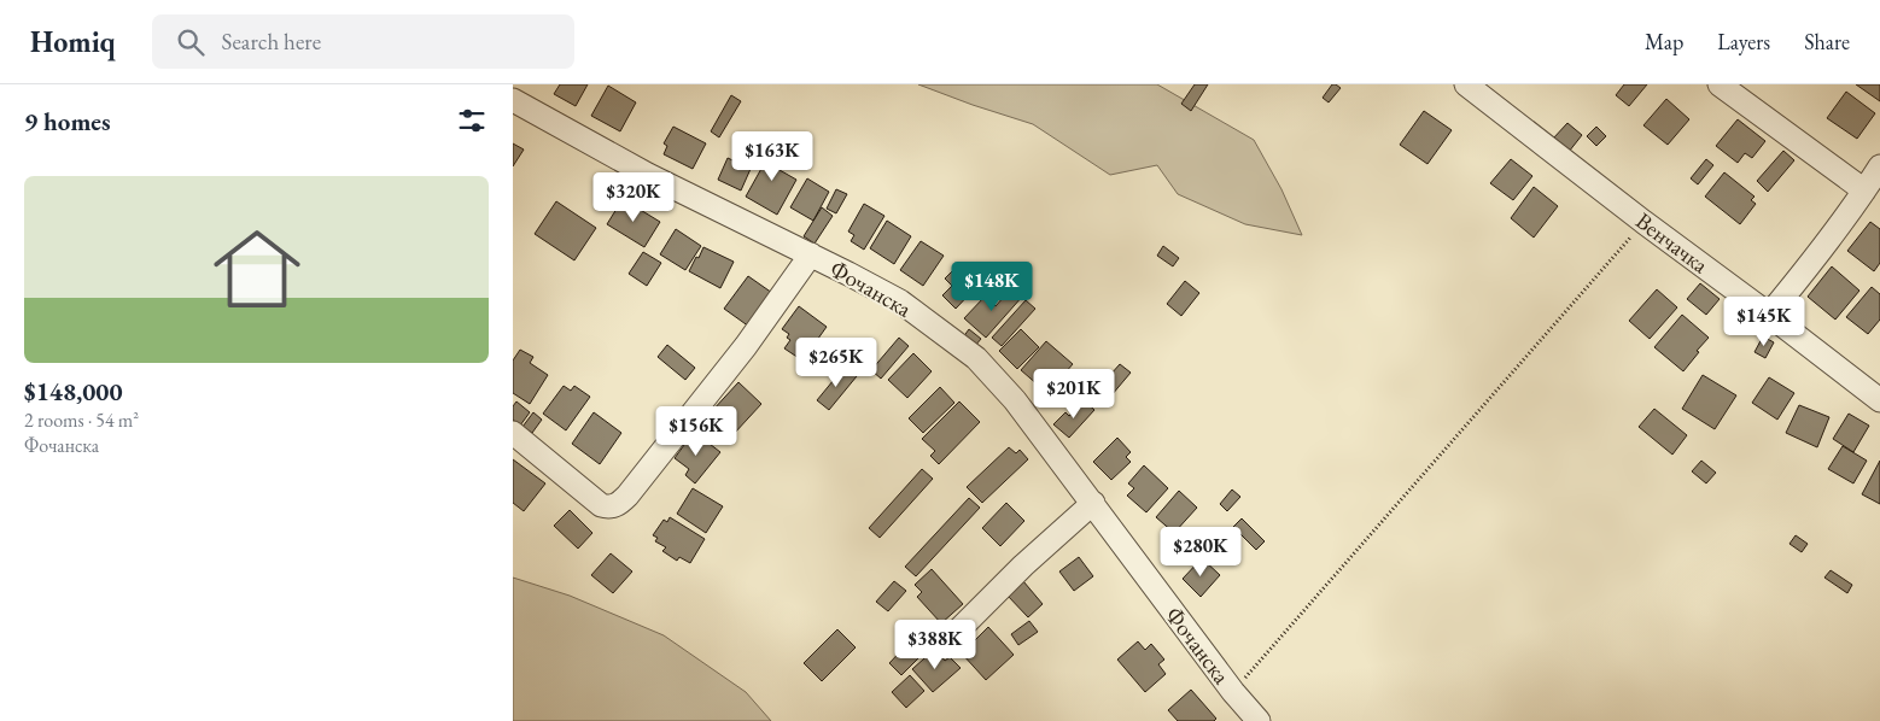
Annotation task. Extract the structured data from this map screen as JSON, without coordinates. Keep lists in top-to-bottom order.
{
  "streets": {
    "street": ["Венчачка", "Фочанска"]
  },
  "page": {
    "header": "Homiq",
    "search": "Search here",
    "nav": ["Map", "Layers", "Share"],
    "heading": "9 homes",
    "price": [
      "$163K",
      "$320K",
      "$148K",
      "$145K",
      "$265K",
      "$201K",
      "$156K",
      "$280K",
      "$388K"
    ],
    "list": [
      {
        "name": "$148,000",
        "note": "2 rooms · 54 m² · Фочанска"
      }
    ]
  }
}
